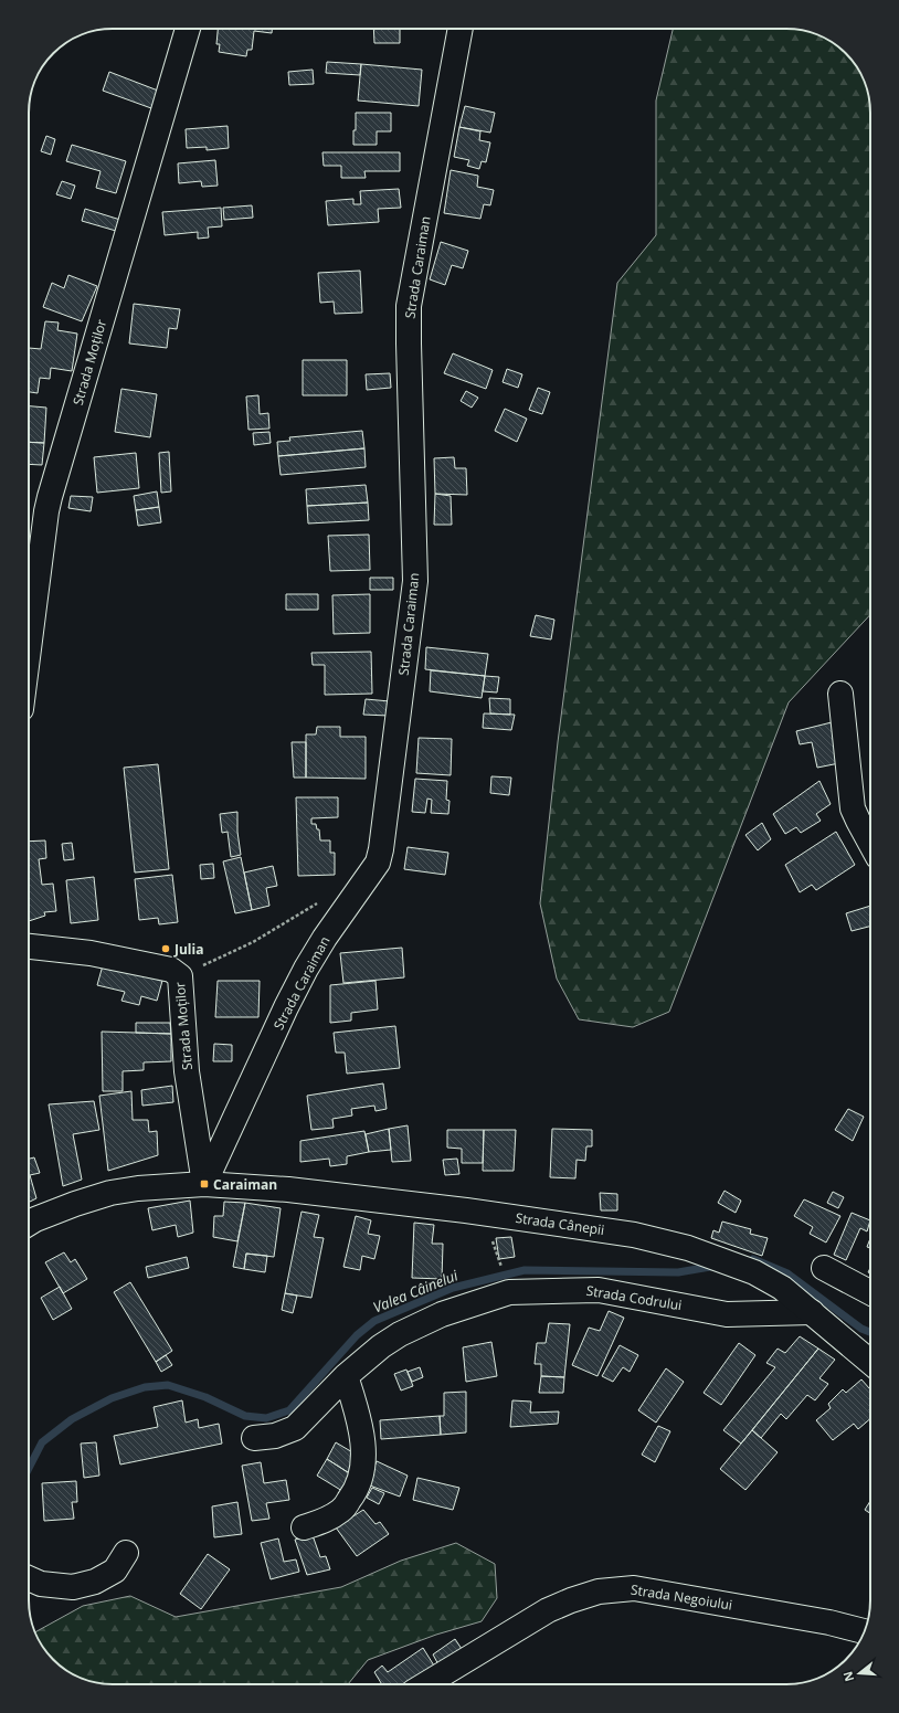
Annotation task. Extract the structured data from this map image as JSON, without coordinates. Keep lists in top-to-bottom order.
{
  "streets": {
    "street": [
      "Strada Caraiman",
      "Strada Moților",
      "Strada Cânepii",
      "Strada Codrului",
      "Strada Negoiului"
    ]
  },
  "crossings": [
    ["Strada Caraiman", "Strada Moților"],
    ["Strada Caraiman", "Strada Cânepii"],
    ["Strada Moților", "Strada Cânepii"],
    ["Strada Cânepii", "Strada Codrului"]
  ],
  "water": ["Valea Câinelui"],
  "places": {
    "other": ["Julia"],
    "transit": ["Caraiman"]
  },
  "north": "left"
}
